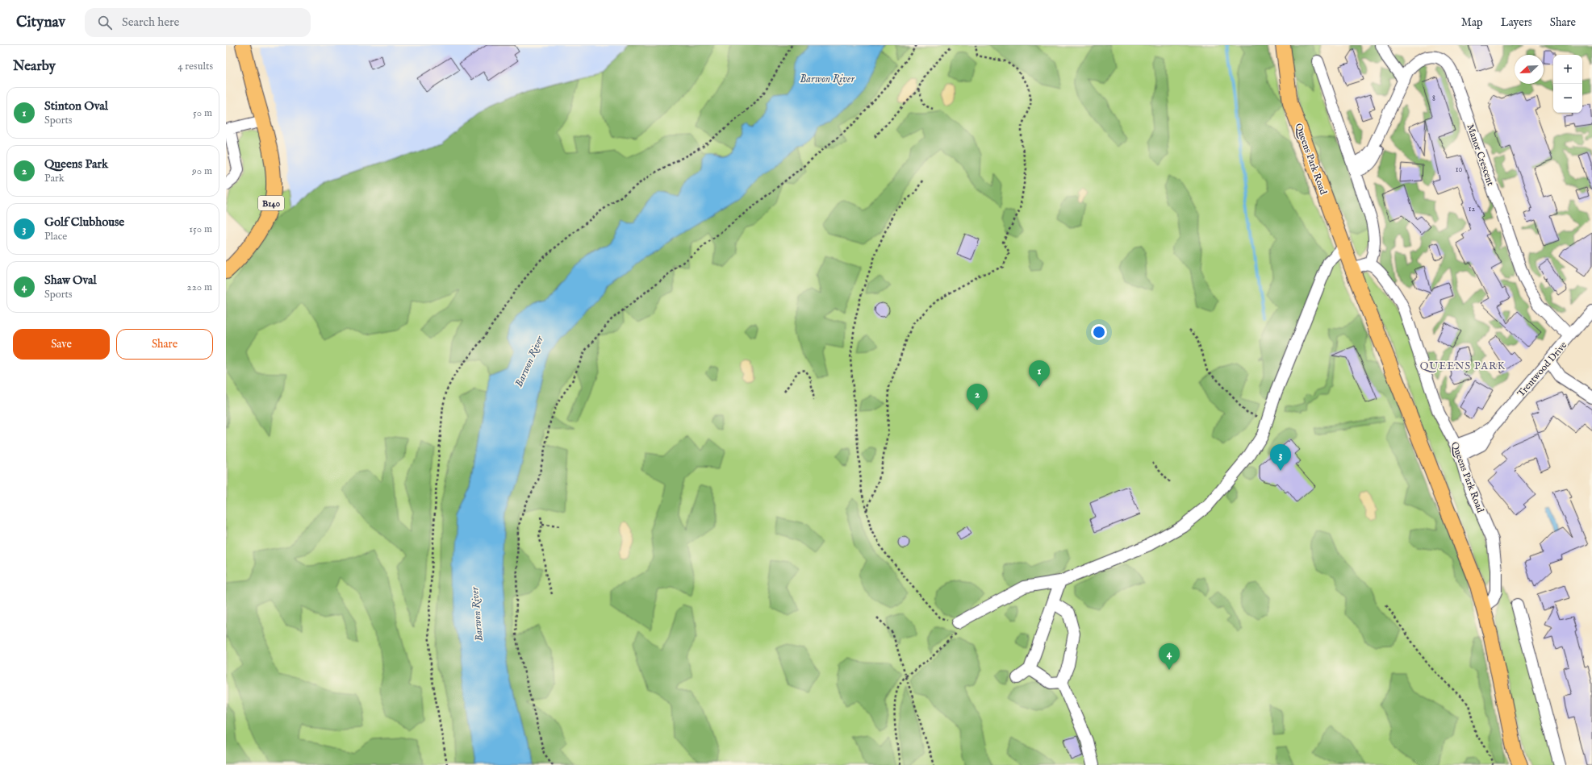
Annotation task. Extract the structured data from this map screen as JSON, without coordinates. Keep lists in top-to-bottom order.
{
  "streets": {
    "main road": ["Queens Park Road", "B140"],
    "street": ["Manor Crescent", "Trentwood Drive"]
  },
  "crossings": [
    ["Manor Crescent", "Trentwood Drive"],
    ["Queens Park Road", "Trentwood Drive"]
  ],
  "districts": ["QUEENS PARK"],
  "water": ["Barwon River"],
  "house_numbers": ["8", "10", "12"],
  "north": "bottom left",
  "page": {
    "header": "Citynav",
    "search": "Search here",
    "nav": ["Map", "Layers", "Share"],
    "heading": ["Nearby", "4 results"],
    "map_buttons": ["+", "−"],
    "list": [
      {
        "mark": "1",
        "name": "Stinton Oval",
        "note": "Sports",
        "value": "50 m"
      },
      {
        "mark": "2",
        "name": "Queens Park",
        "note": "Park",
        "value": "90 m"
      },
      {
        "mark": "3",
        "name": "Golf Clubhouse",
        "note": "Place",
        "value": "150 m"
      },
      {
        "mark": "4",
        "name": "Shaw Oval",
        "note": "Sports",
        "value": "220 m"
      }
    ],
    "buttons": ["Save", "Share"],
    "pins": [
      "1",
      "2",
      "3",
      "4"
    ]
  }
}
